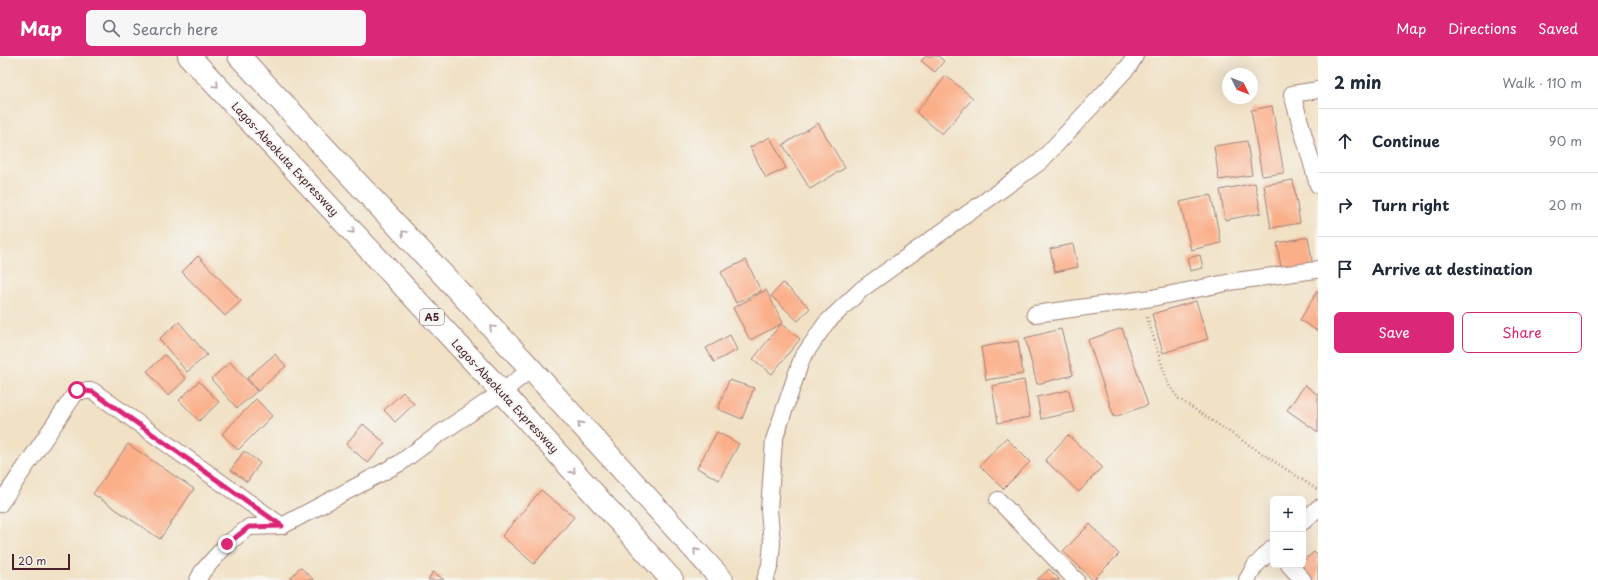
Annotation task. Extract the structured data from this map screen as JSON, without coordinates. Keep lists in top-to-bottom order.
{
  "streets": {
    "highway": ["Lagos-Abeokuta Expressway", "A5"]
  },
  "scale_bar": "20 m",
  "north": "bottom right",
  "page": {
    "header": "Map",
    "search": "Search here",
    "nav": ["Map", "Directions", "Saved"],
    "heading": ["2 min", "Walk · 110 m"],
    "list": [
      ["Continue", "90 m"],
      ["Turn right", "20 m"],
      "Arrive at destination"
    ],
    "buttons": ["Save", "Share"],
    "map_buttons": ["+", "−"],
    "scale": "20 m"
  }
}
